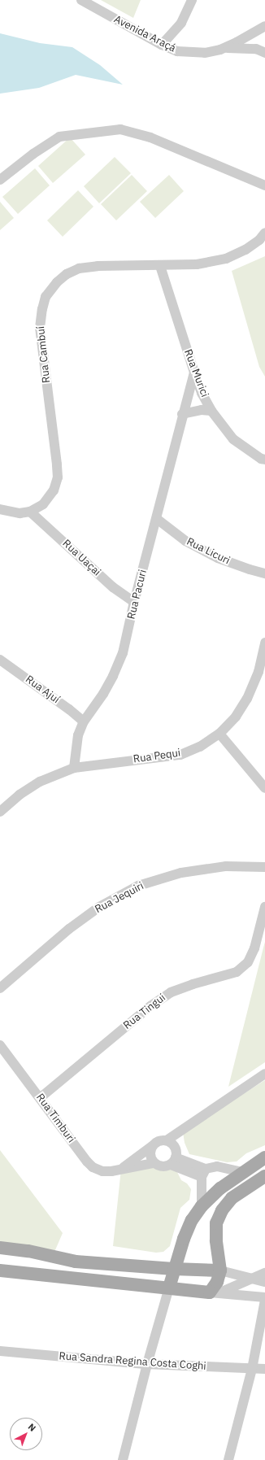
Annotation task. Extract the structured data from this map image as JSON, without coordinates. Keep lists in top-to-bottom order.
{
  "streets": {
    "street": [
      "Avenida Araçá",
      "Rua Cambuí",
      "Rua Murici",
      "Rua Licuri",
      "Rua Uaçai",
      "Rua Pacuri",
      "Rua Ajuí",
      "Rua Pequi",
      "Rua Jequiri",
      "Rua Tingui",
      "Rua Timburi",
      "Rua Sandra Regina Costa Coghi"
    ]
  },
  "crossings": [
    ["Rua Cambuí", "Rua Murici"],
    ["Rua Cambuí", "Rua Uaçai"],
    ["Rua Murici", "Rua Pacuri"],
    ["Rua Licuri", "Rua Pacuri"],
    ["Rua Uaçai", "Rua Pacuri"],
    ["Rua Pacuri", "Rua Ajuí"],
    ["Rua Pacuri", "Rua Pequi"],
    ["Rua Tingui", "Rua Timburi"]
  ],
  "north": "top right"
}
